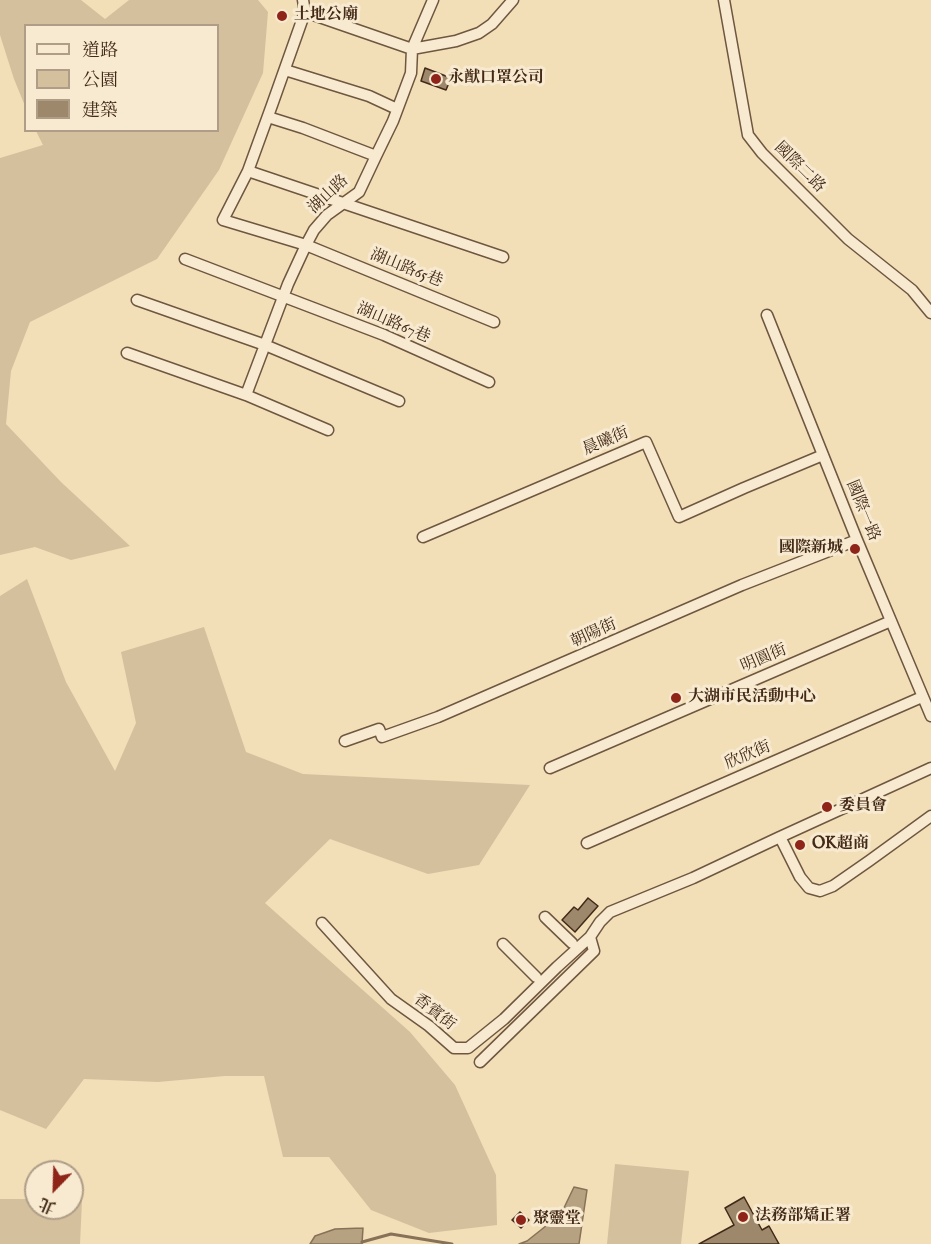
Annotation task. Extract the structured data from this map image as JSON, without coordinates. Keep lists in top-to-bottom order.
{
  "streets": {
    "street": [
      "國際二路",
      "湖山路",
      "湖山路65巷",
      "湖山路67巷",
      "晨曦街",
      "國際一路",
      "朝陽街",
      "明圓街",
      "欣欣街",
      "香賓街"
    ]
  },
  "crossings": [
    ["湖山路", "湖山路65巷"],
    ["湖山路", "湖山路67巷"],
    ["晨曦街", "國際一路"],
    ["國際一路", "朝陽街"],
    ["國際一路", "明圓街"],
    ["國際一路", "欣欣街"]
  ],
  "places": [
    "土地公廟",
    "永猷口罩公司",
    "國際新城",
    "大湖市民活動中心",
    "委員會",
    "OK超商",
    "法務部矯正署",
    "聚靈堂"
  ],
  "legend": ["道路", "公園", "建築"],
  "north": "bottom left"
}
